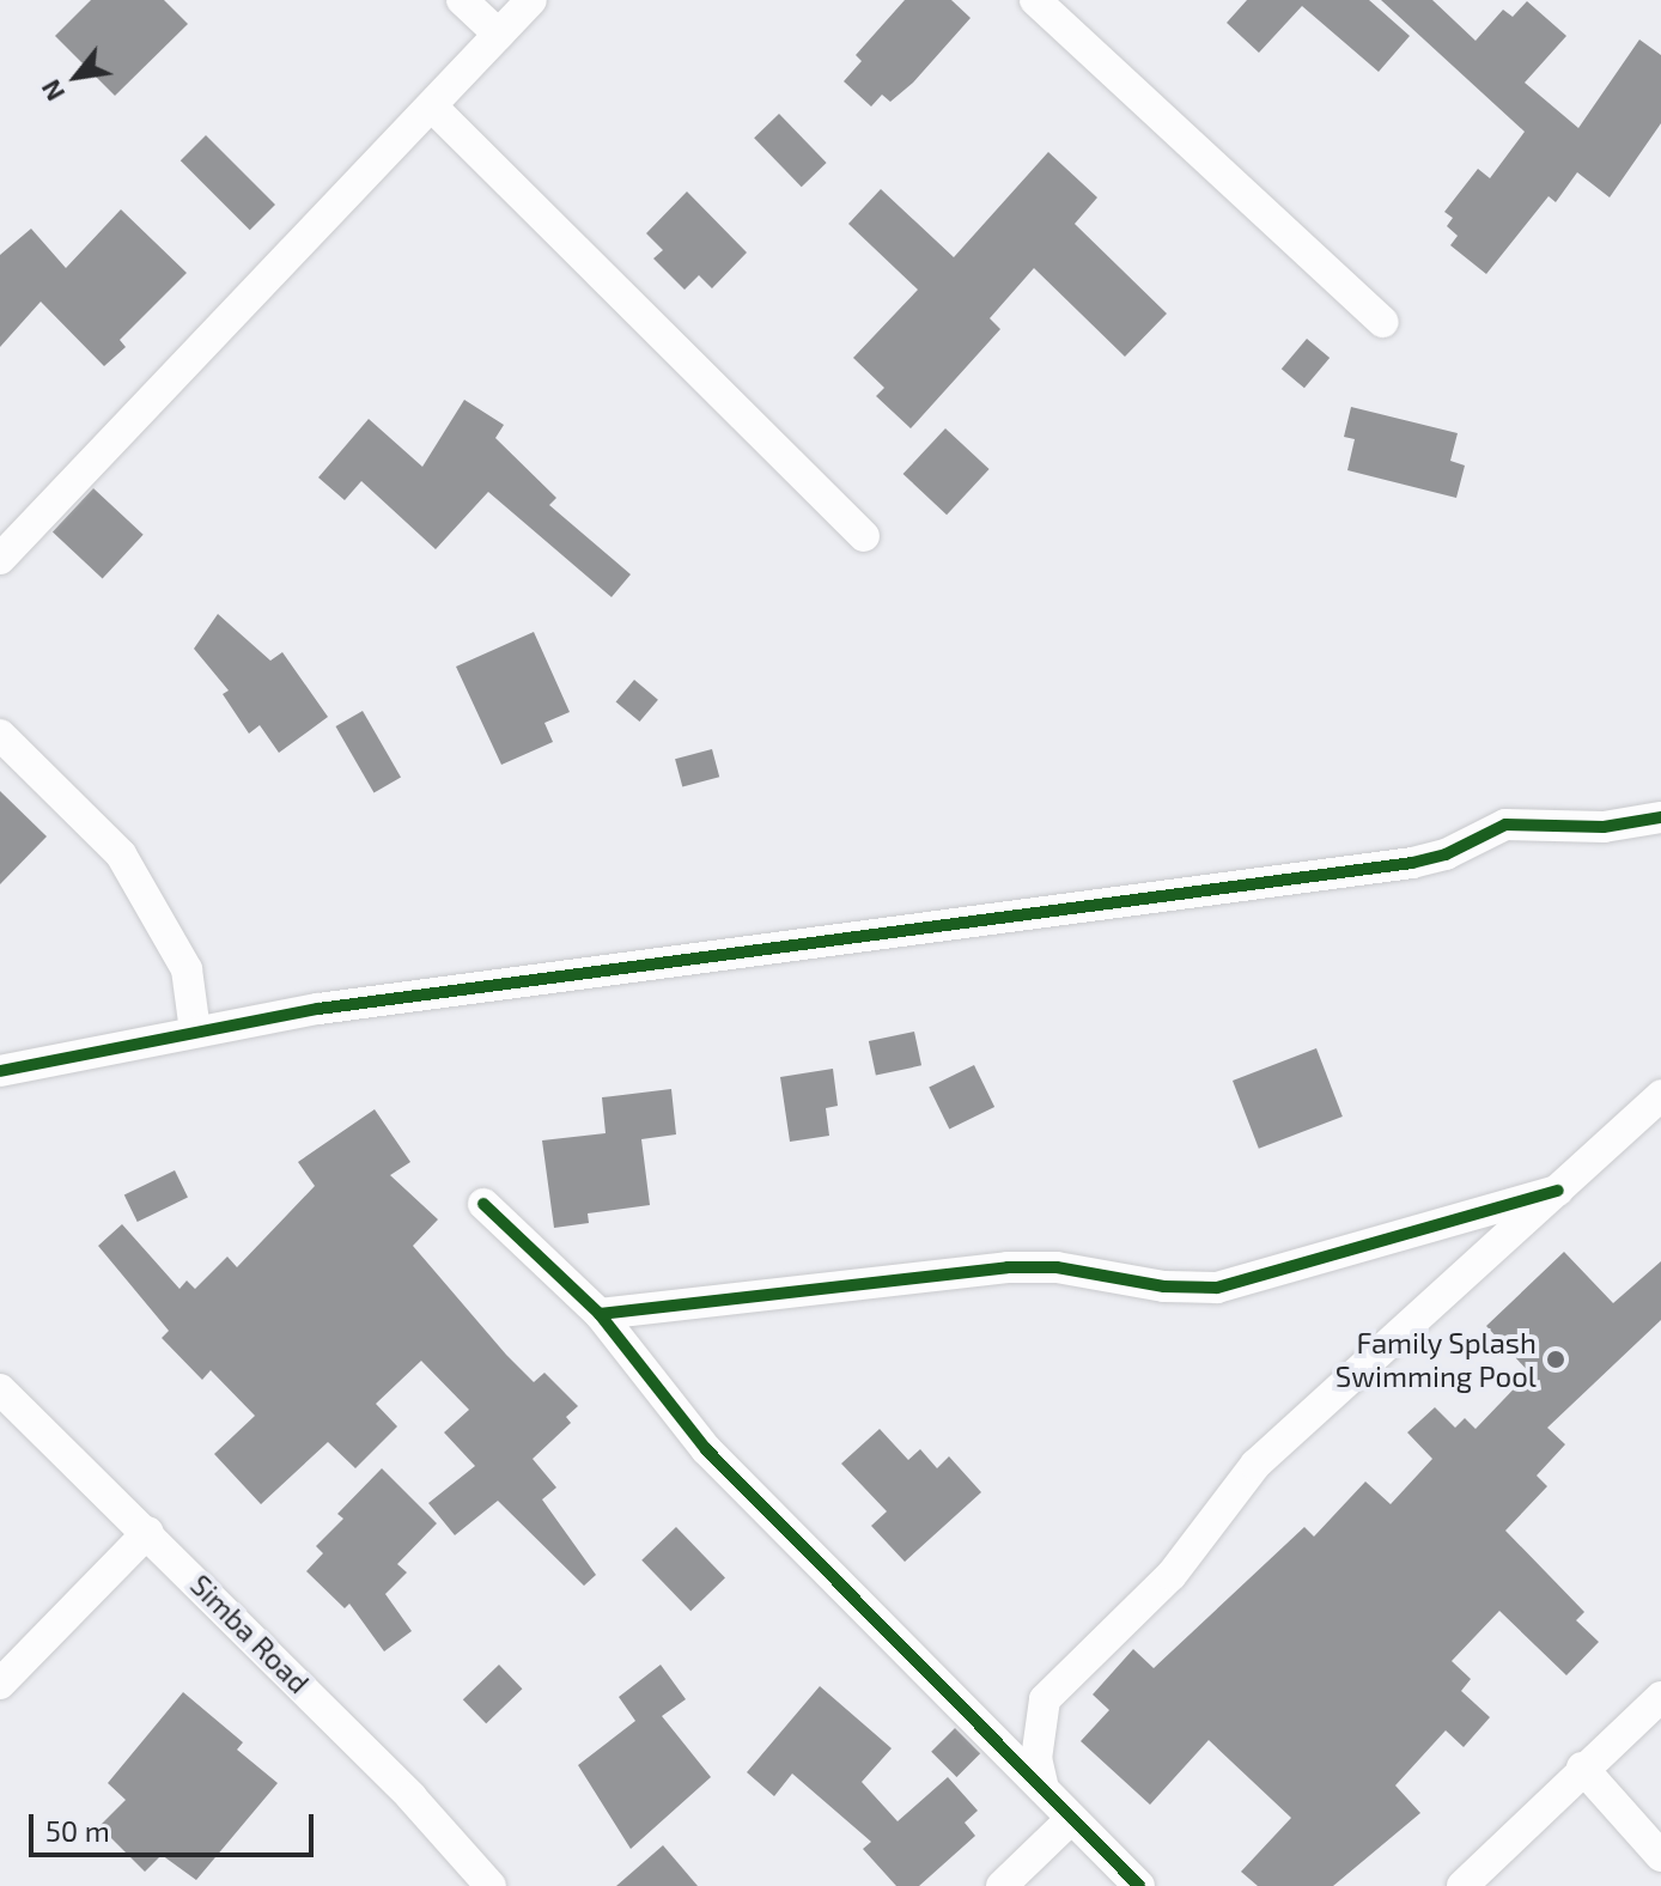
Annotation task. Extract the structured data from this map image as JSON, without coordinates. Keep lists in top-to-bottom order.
{
  "streets": {
    "street": ["Simba Road"]
  },
  "places": ["Family Splash Swimming Pool"],
  "scale_bar": "50 m",
  "north": "bottom left"
}
